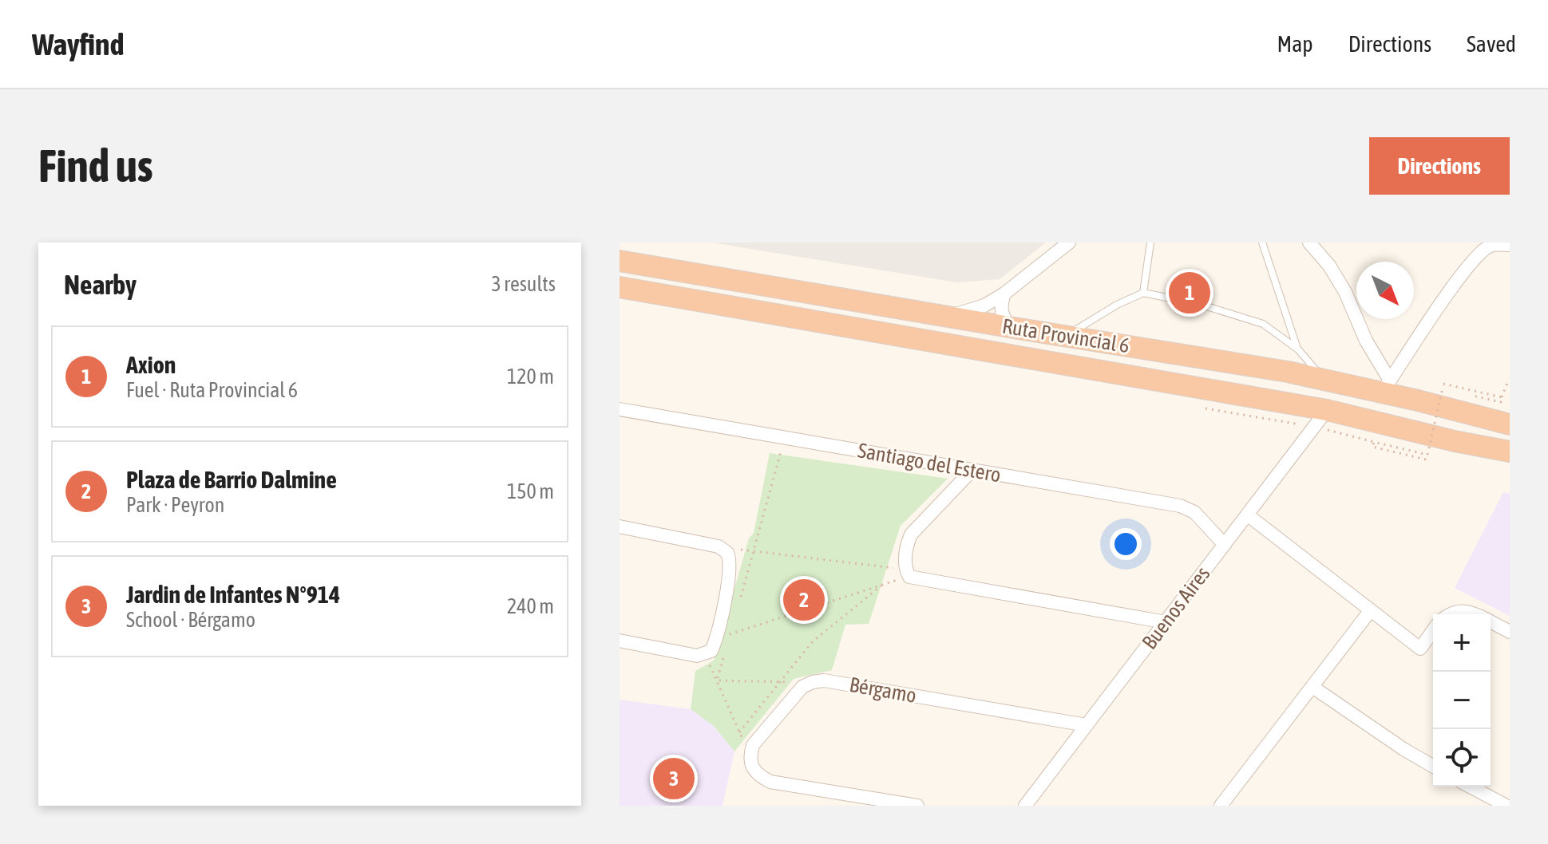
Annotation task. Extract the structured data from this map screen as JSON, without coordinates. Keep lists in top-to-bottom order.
{
  "streets": {
    "highway": ["Ruta Provincial 6"],
    "street": ["Santiago del Estero", "Buenos Aires", "Bérgamo"]
  },
  "crossings": [
    ["Ruta Provincial 6", "Buenos Aires"],
    ["Santiago del Estero", "Buenos Aires"],
    ["Buenos Aires", "Bérgamo"]
  ],
  "north": "bottom right",
  "page": {
    "header": "Wayfind",
    "nav": ["Map", "Directions", "Saved"],
    "buttons": "Directions",
    "title": "Find us",
    "heading": ["Nearby", "3 results"],
    "pins": ["1", "2", "3"],
    "list": [
      {
        "mark": "1",
        "name": "Axion",
        "note": "Fuel · Ruta Provincial 6",
        "value": "120 m"
      },
      {
        "mark": "2",
        "name": "Plaza de Barrio Dalmine",
        "note": "Park · Peyron",
        "value": "150 m"
      },
      {
        "mark": "3",
        "name": "Jardin de Infantes N°914",
        "note": "School · Bérgamo",
        "value": "240 m"
      }
    ],
    "map_buttons": ["+", "−"]
  }
}
